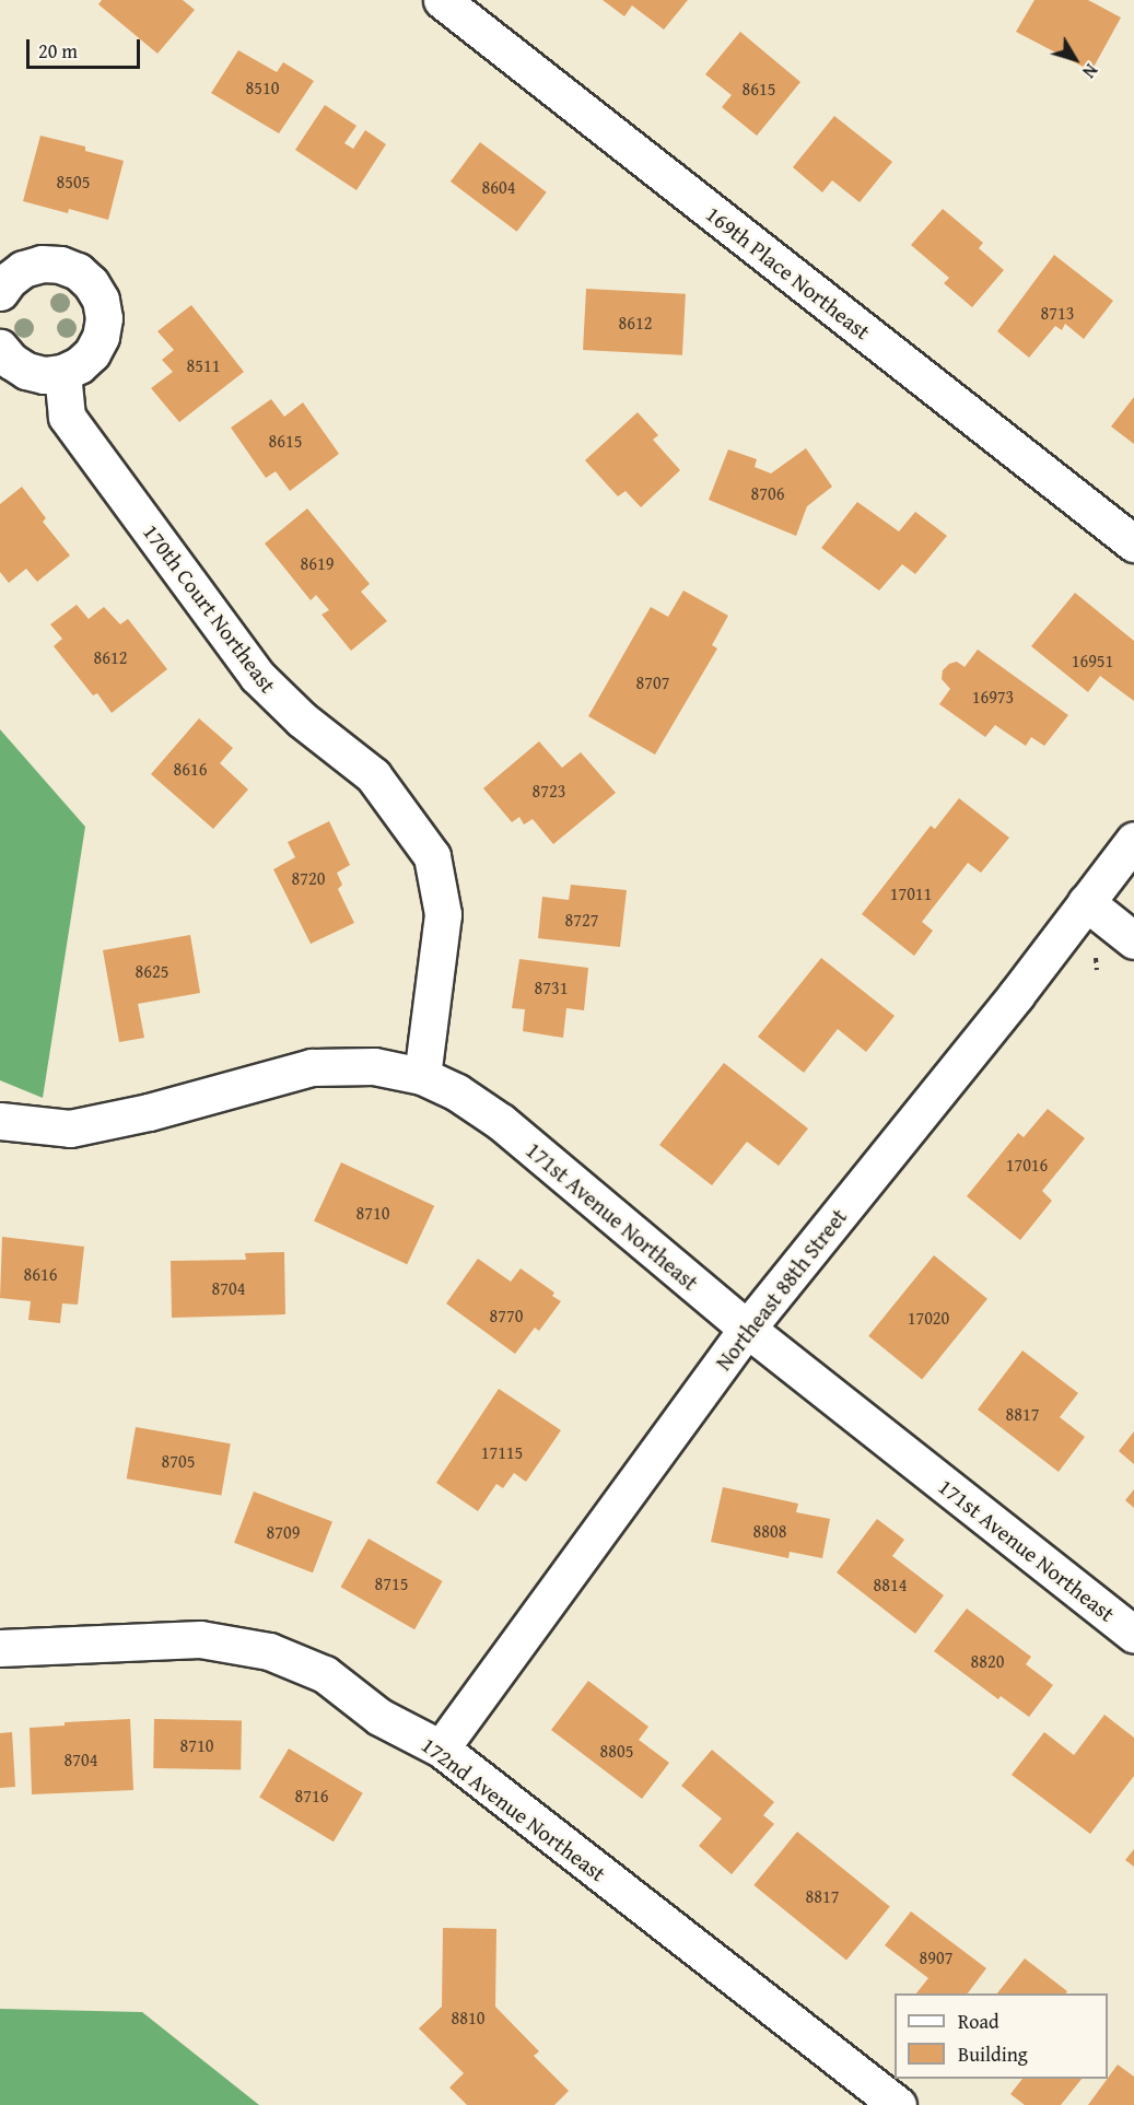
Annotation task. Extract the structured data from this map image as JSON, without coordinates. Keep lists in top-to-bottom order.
{
  "streets": {
    "street": [
      "169th Place Northeast",
      "170th Court Northeast",
      "171st Avenue Northeast",
      "Northeast 88th Street",
      "172nd Avenue Northeast"
    ]
  },
  "crossings": [
    ["170th Court Northeast", "171st Avenue Northeast"],
    ["171st Avenue Northeast", "Northeast 88th Street"],
    ["Northeast 88th Street", "172nd Avenue Northeast"]
  ],
  "house_numbers": [
    "8510",
    "8615",
    "8505",
    "8604",
    "8713",
    "8612",
    "8511",
    "8615",
    "8706",
    "8619",
    "8612",
    "16951",
    "8707",
    "16973",
    "8616",
    "8723",
    "8720",
    "17011",
    "8727",
    "8625",
    "8731",
    "17016",
    "8710",
    "8616",
    "8704",
    "8770",
    "17020",
    "8817",
    "17115",
    "8705",
    "8808",
    "8709",
    "8715",
    "8814",
    "8820",
    "8710",
    "8805",
    "8704",
    "8716",
    "8817",
    "8907",
    "8810"
  ],
  "legend": ["Road", "Building"],
  "scale_bar": "20 m",
  "north": "bottom right"
}
